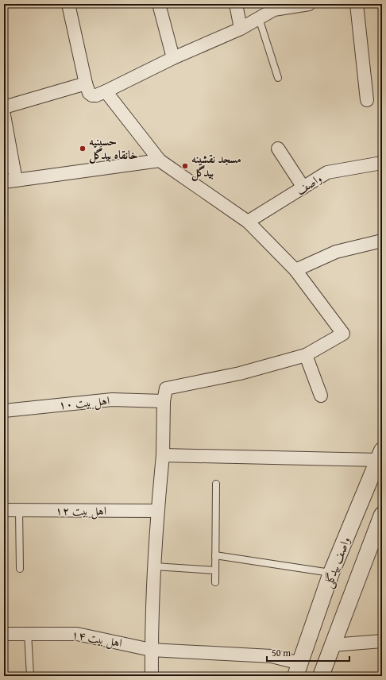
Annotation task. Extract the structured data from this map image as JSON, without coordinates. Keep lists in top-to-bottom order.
{
  "streets": {
    "street": [
      "واصف",
      "اهل بیت ۱۰",
      "اهل بیت ۱۲",
      "واصف بیدگلی",
      "اهل بیت ۱۴"
    ]
  },
  "crossings": [
    ["واصف بیدگلی", "اهل بیت ۱۴"]
  ],
  "places": ["حسینیه خانقاه بیدگل", "مسجد نقشینه بیدگل"],
  "scale_bar": "50 m"
}
